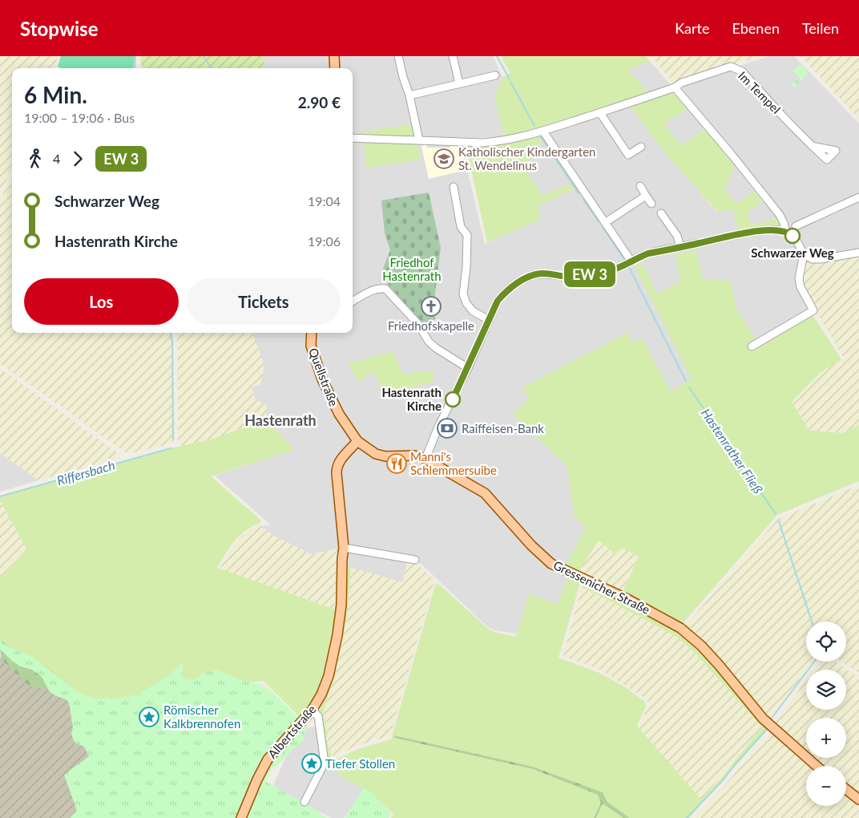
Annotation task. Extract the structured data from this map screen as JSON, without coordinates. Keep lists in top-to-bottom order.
{
  "streets": {
    "main road": ["Quellstraße", "Gressenicher Straße", "Albertstraße"],
    "street": ["Im Tempel"]
  },
  "crossings": [
    ["Quellstraße", "Gressenicher Straße"],
    ["Quellstraße", "Albertstraße"],
    ["Gressenicher Straße", "Albertstraße"]
  ],
  "districts": ["Hastenrath"],
  "water": ["Hastenrather Fließ", "Riffersbach"],
  "parks": ["Friedhof Hastenrath"],
  "places": {
    "school or university": ["Katholischer Kindergarten St. Wendelinus"],
    "other": ["Schwarzer Weg", "Hastenrath Kirche"],
    "church": ["Friedhofskapelle"],
    "bank": ["Raiffeisen-Bank"],
    "restaurant": ["Manni's Schlemmersuibe"],
    "place": ["Römischer Kalkbrennofen", "Tiefer Stollen"]
  },
  "page": {
    "header": "Stopwise",
    "nav": ["Karte", "Ebenen", "Teilen"],
    "on_map": "EW 3",
    "heading": ["6 Min.", "19:00 – 19:06 · Bus", "2.90 €"],
    "legs": ["4", "EW 3"],
    "list": [
      {
        "name": "Schwarzer Weg",
        "value": "19:04"
      },
      {
        "name": "Hastenrath Kirche",
        "value": "19:06"
      }
    ],
    "buttons": ["Los", "Tickets"],
    "map_buttons": ["+", "−"]
  }
}
